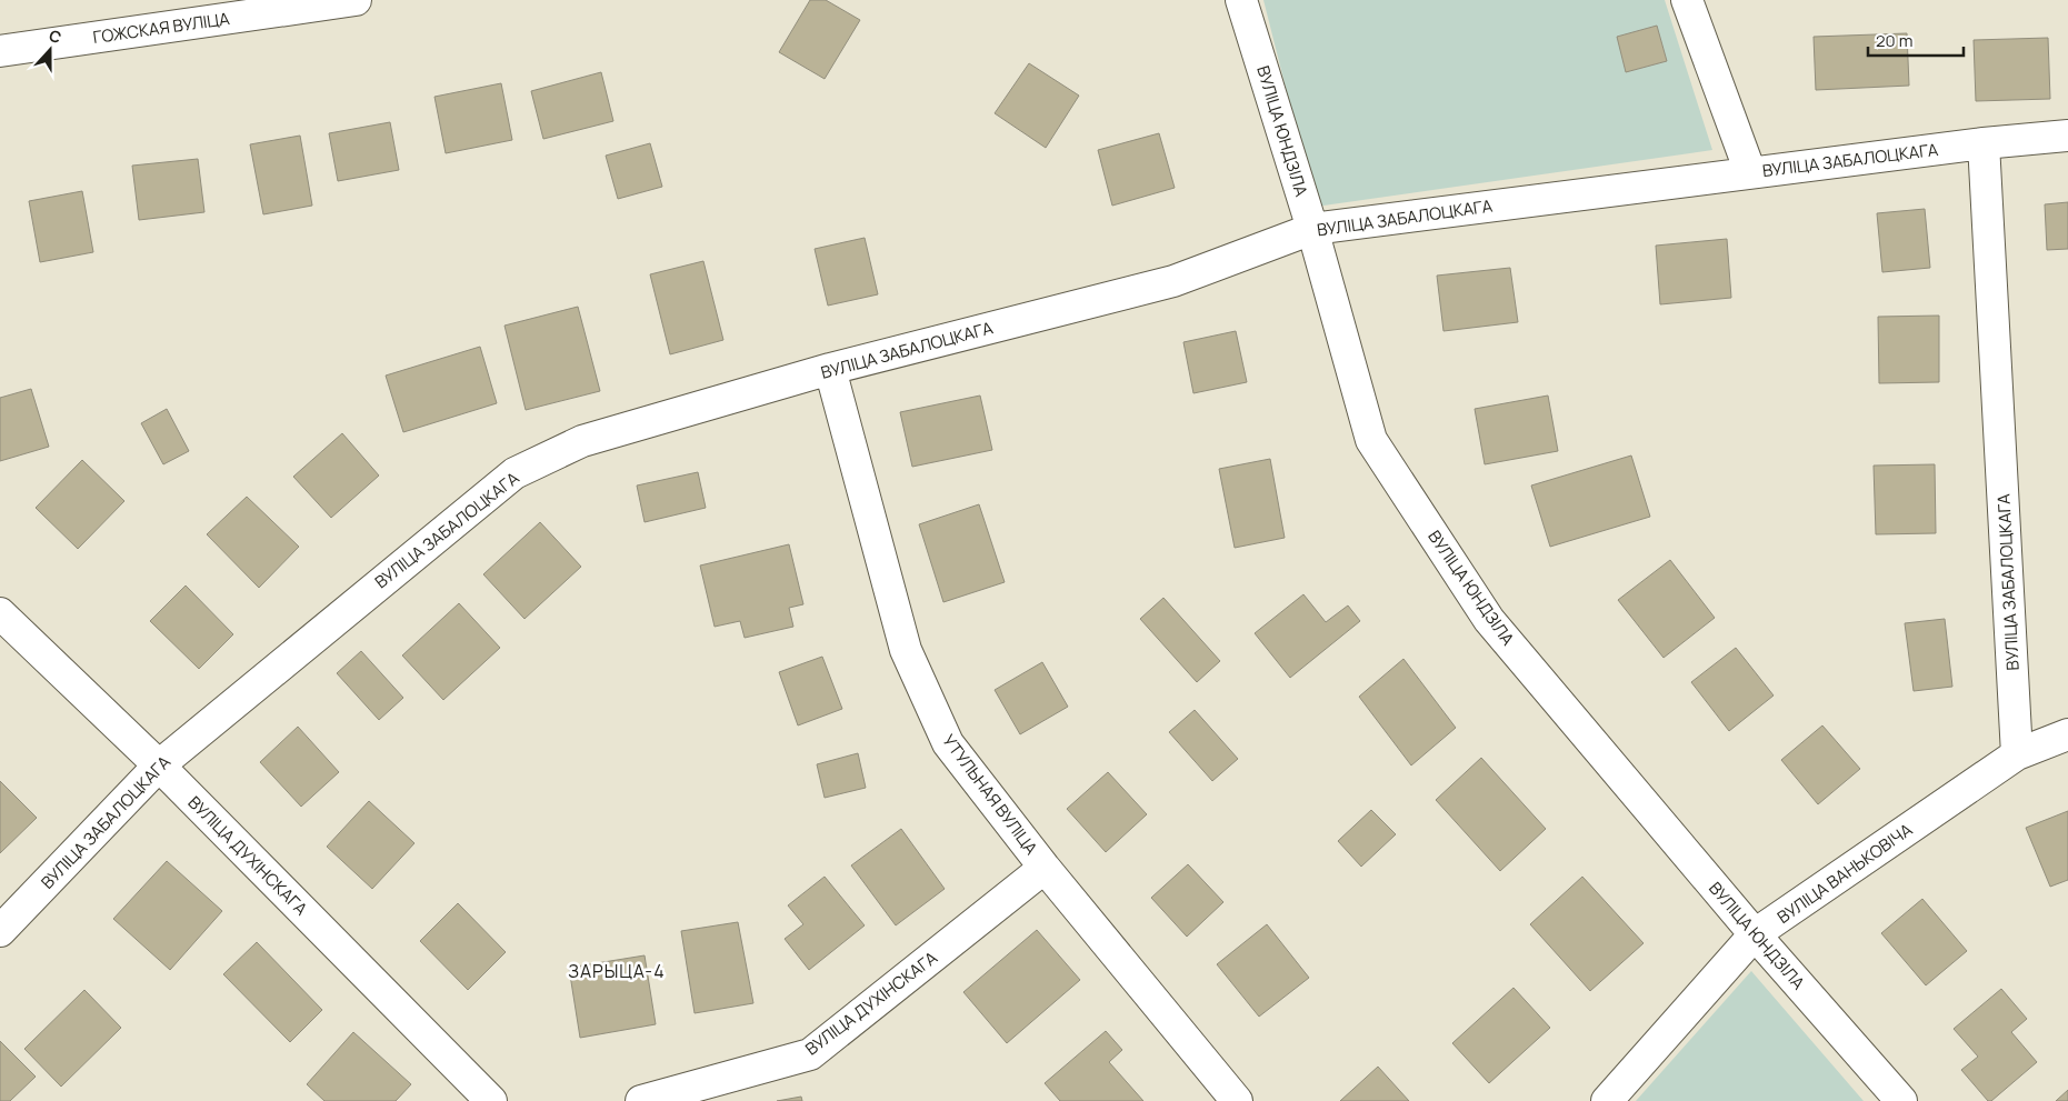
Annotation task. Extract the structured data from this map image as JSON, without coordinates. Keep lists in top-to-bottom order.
{
  "streets": {
    "street": [
      "ГОЖСКАЯ ВУЛІЦА",
      "ВУЛІЦА ЮНДЗІЛА",
      "ВУЛІЦА ЗАБАЛОЦКАГА",
      "УТУЛЬНАЯ ВУЛІЦА",
      "ВУЛІЦА ДУХІНСКАГА",
      "ВУЛІЦА ВАНЬКОВІЧА"
    ]
  },
  "crossings": [
    ["ВУЛІЦА ЮНДЗІЛА", "ВУЛІЦА ЗАБАЛОЦКАГА"],
    ["ВУЛІЦА ЮНДЗІЛА", "ВУЛІЦА ВАНЬКОВІЧА"],
    ["ВУЛІЦА ЗАБАЛОЦКАГА", "УТУЛЬНАЯ ВУЛІЦА"],
    ["ВУЛІЦА ЗАБАЛОЦКАГА", "ВУЛІЦА ДУХІНСКАГА"],
    ["ВУЛІЦА ЗАБАЛОЦКАГА", "ВУЛІЦА ВАНЬКОВІЧА"],
    ["УТУЛЬНАЯ ВУЛІЦА", "ВУЛІЦА ДУХІНСКАГА"]
  ],
  "districts": ["ЗАРЫЦА-4"],
  "scale_bar": "20 m",
  "north": "top"
}
